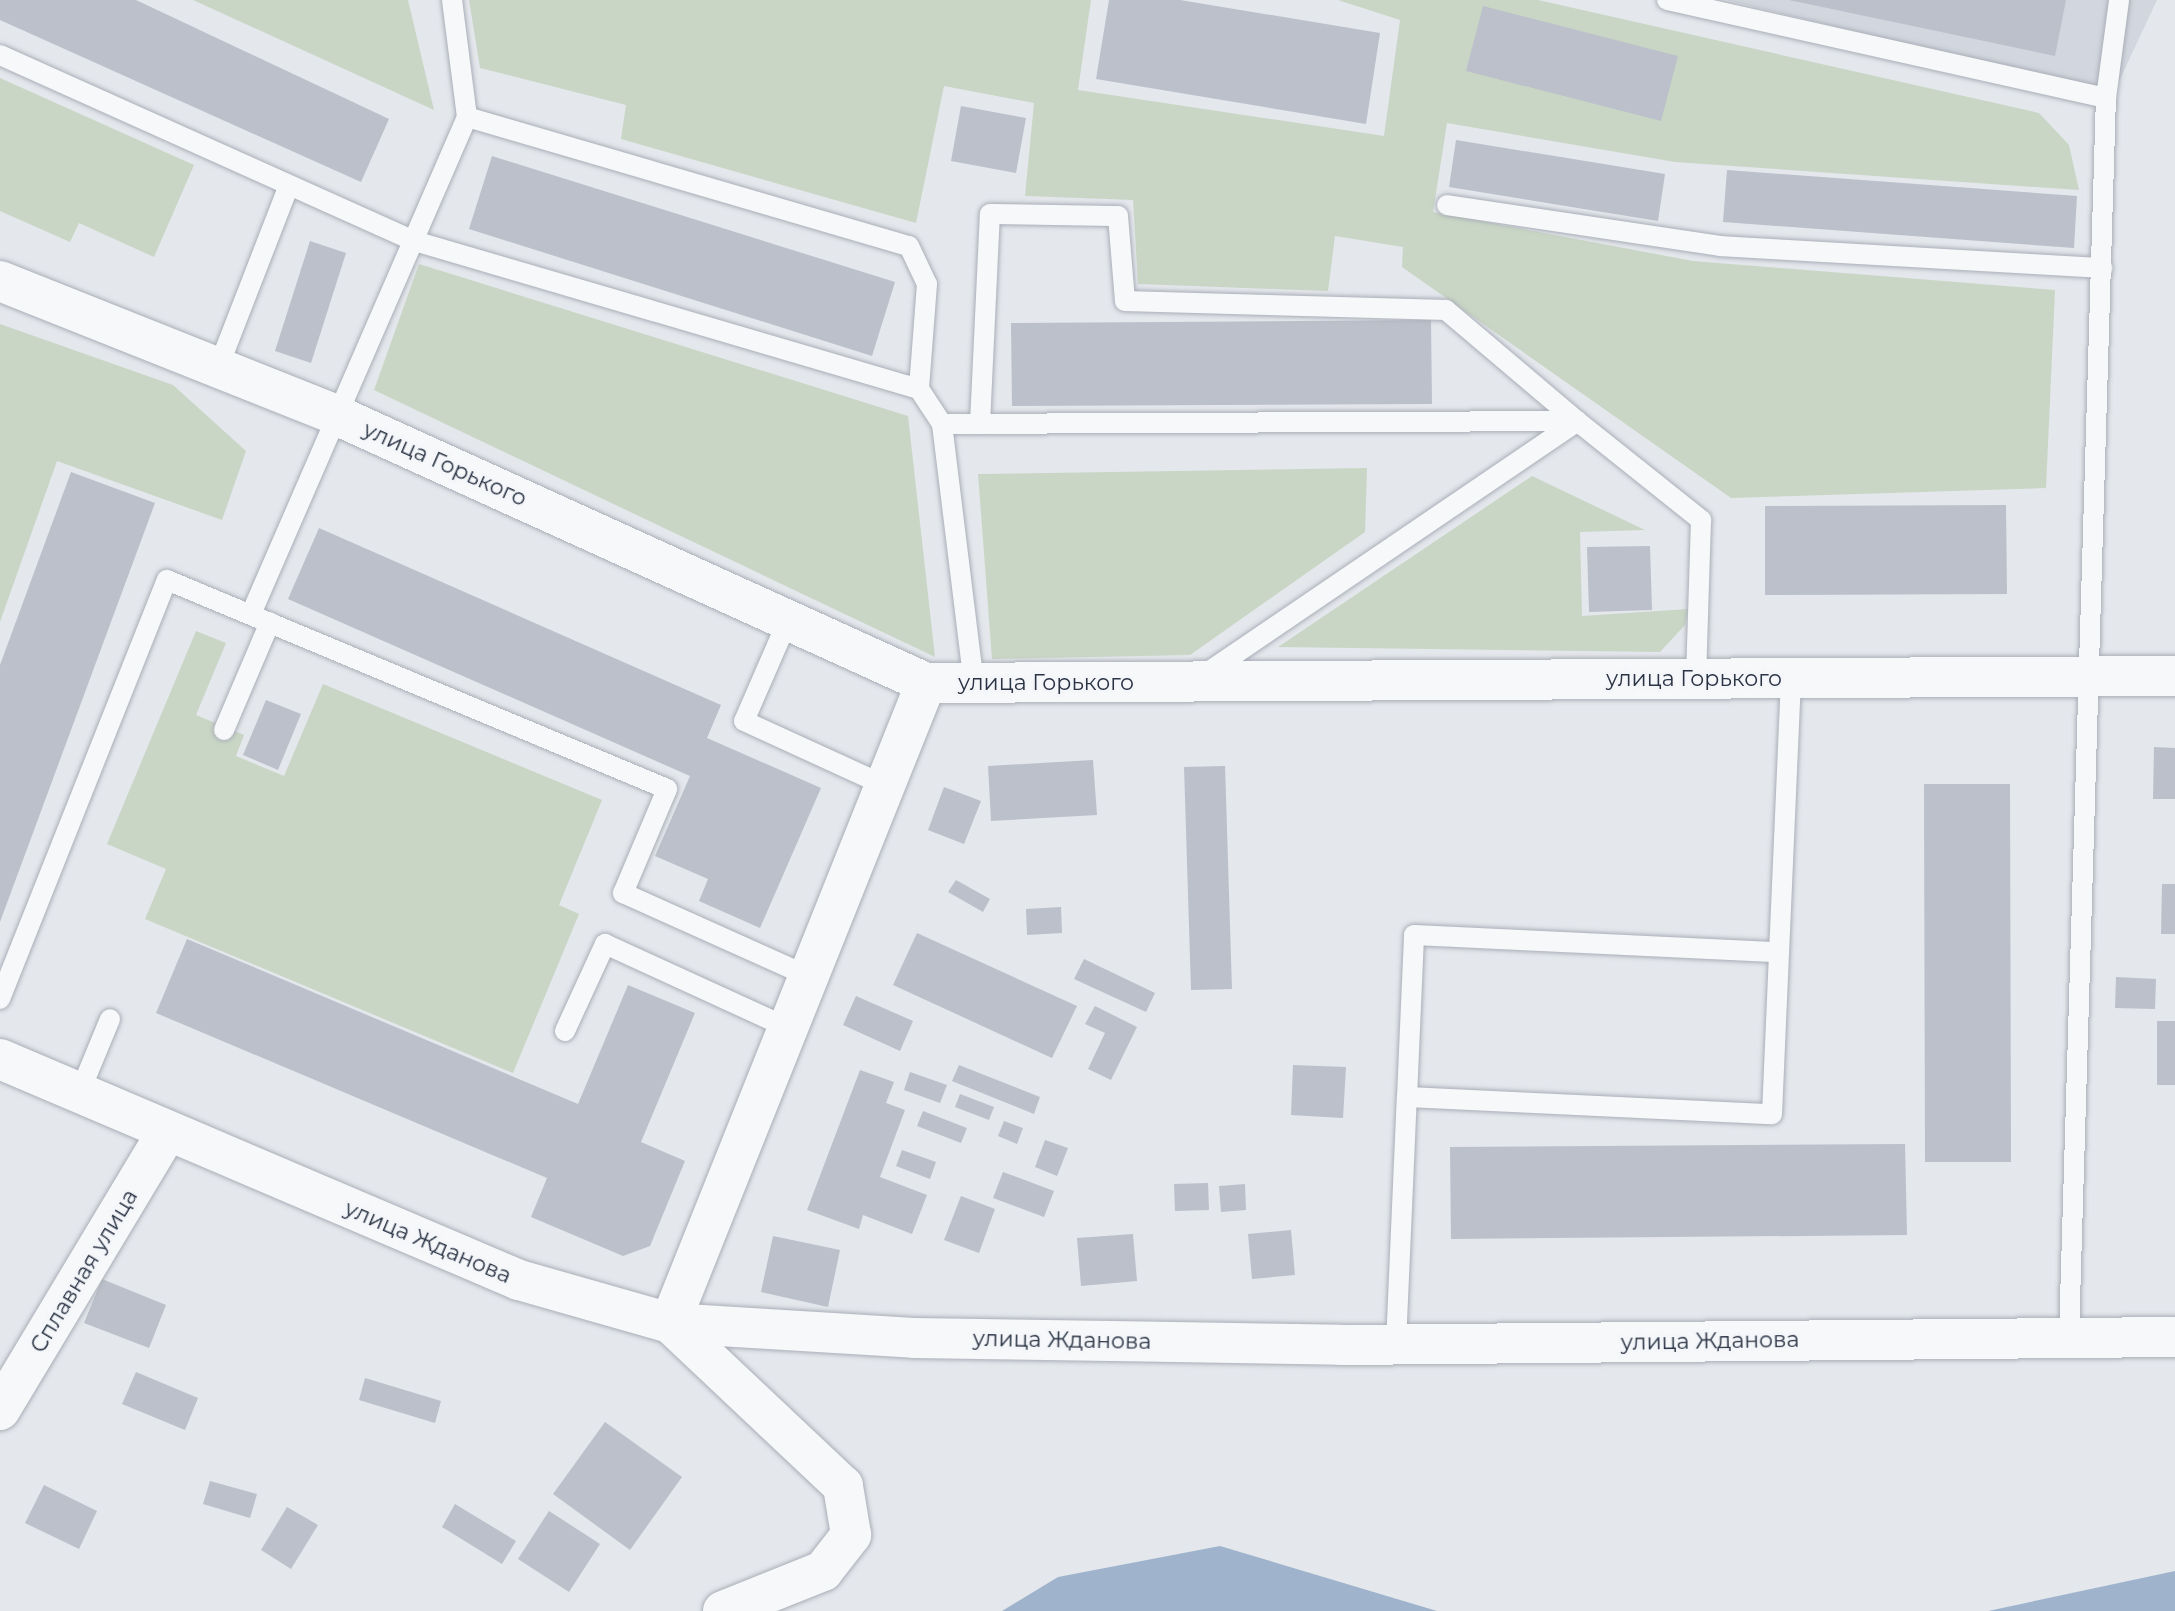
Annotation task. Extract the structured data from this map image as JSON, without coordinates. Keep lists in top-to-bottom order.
{
  "streets": {
    "street": ["улица Горького", "улица Жданова", "Сплавная улица"]
  },
  "crossings": [
    ["улица Жданова", "Сплавная улица"]
  ]
}
